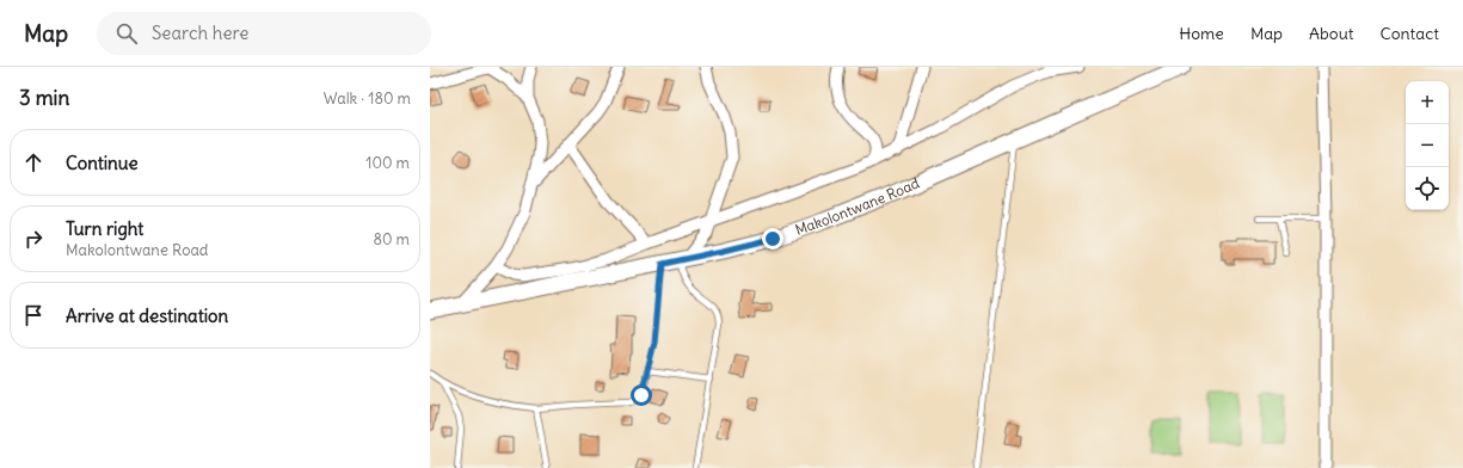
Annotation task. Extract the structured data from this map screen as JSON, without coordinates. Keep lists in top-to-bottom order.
{
  "streets": {
    "main road": ["Makolontwane Road"]
  },
  "page": {
    "header": "Map",
    "search": "Search here",
    "nav": [
      "Home",
      "Map",
      "About",
      "Contact"
    ],
    "heading": ["3 min", "Walk · 180 m"],
    "map_buttons": ["+", "−"],
    "list": [
      ["Continue", "100 m"],
      ["Turn right", "Makolontwane Road", "80 m"],
      "Arrive at destination"
    ]
  }
}
